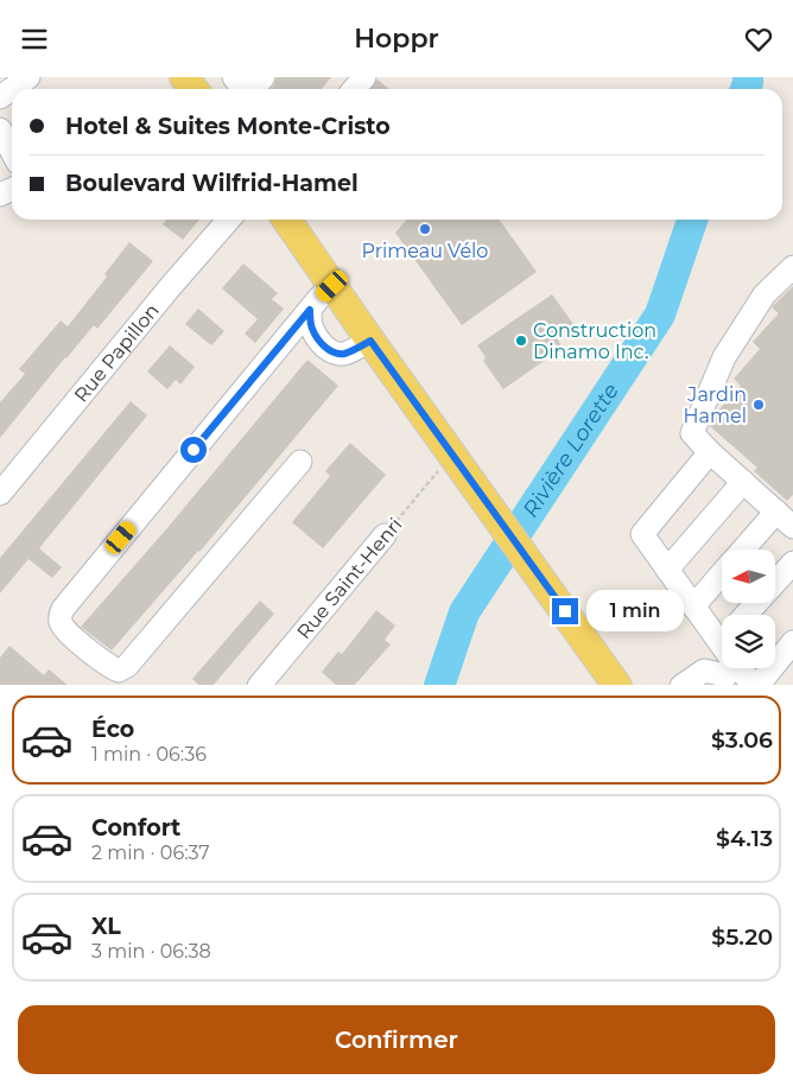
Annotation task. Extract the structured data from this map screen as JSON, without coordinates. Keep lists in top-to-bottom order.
{
  "streets": {
    "street": ["Rue Papillon", "Rue Saint-Henri"]
  },
  "water": ["Rivière Lorette"],
  "places": ["Primeau Vélo", "Construction Dinamo Inc.", "Jardin Hamel"],
  "north": "left",
  "page": {
    "header": "Hoppr",
    "banner": ["Hotel & Suites Monte-Cristo", "Boulevard Wilfrid-Hamel"],
    "bubble": "1 min",
    "list": [
      {
        "name": "Éco",
        "note": "1 min · 06:36",
        "value": "$3.06"
      },
      {
        "name": "Confort",
        "note": "2 min · 06:37",
        "value": "$4.13"
      },
      {
        "name": "XL",
        "note": "3 min · 06:38",
        "value": "$5.20"
      }
    ],
    "buttons": "Confirmer"
  }
}
